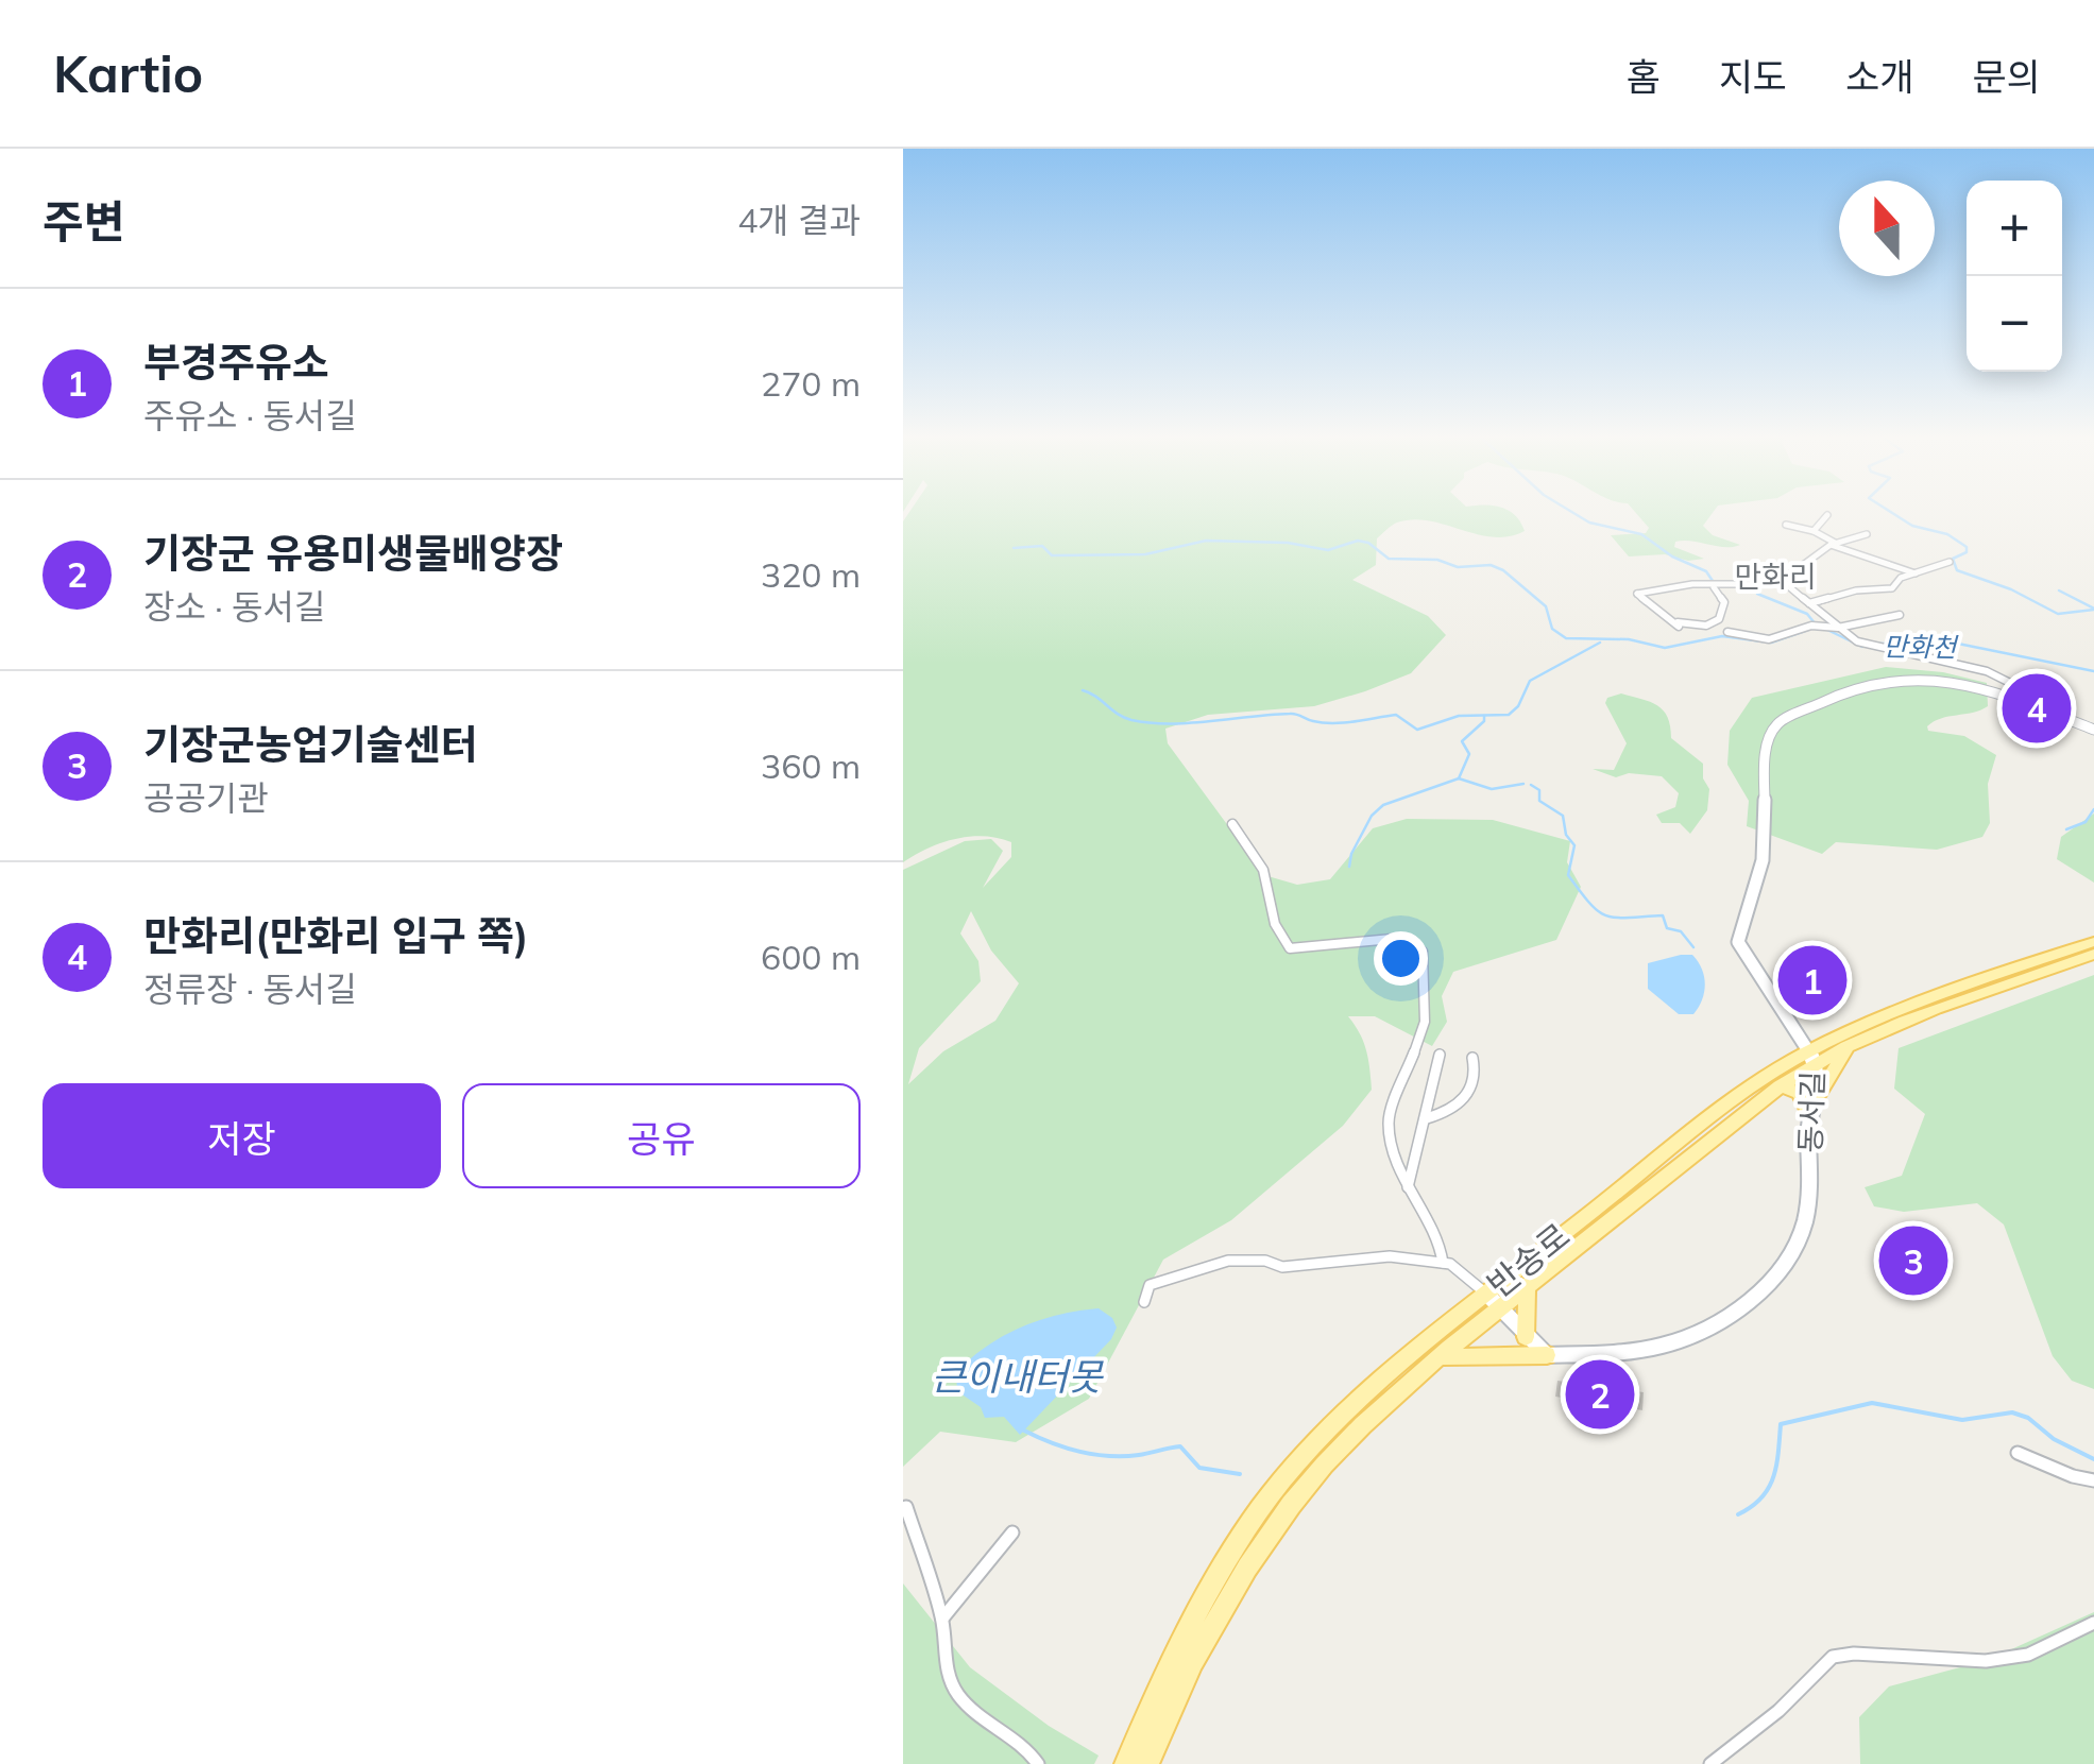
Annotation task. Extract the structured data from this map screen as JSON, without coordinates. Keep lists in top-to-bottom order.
{
  "streets": {
    "main road": ["반송로"],
    "street": ["동서길"]
  },
  "crossings": [
    ["동서길", "반송로"]
  ],
  "districts": ["만화리"],
  "water": ["만화천", "큰이내터못"],
  "north": "top",
  "page": {
    "header": "Kartio",
    "nav": [
      "홈",
      "지도",
      "소개",
      "문의"
    ],
    "heading": ["주변", "4개 결과"],
    "map_buttons": ["+", "−"],
    "list": [
      {
        "mark": "1",
        "name": "부경주유소",
        "note": "주유소 · 동서길",
        "value": "270 m"
      },
      {
        "mark": "2",
        "name": "기장군 유용미생물배양장",
        "note": "장소 · 동서길",
        "value": "320 m"
      },
      {
        "mark": "3",
        "name": "기장군농업기술센터",
        "note": "공공기관",
        "value": "360 m"
      },
      {
        "mark": "4",
        "name": "만화리(만화리 입구 쪽)",
        "note": "정류장 · 동서길",
        "value": "600 m"
      }
    ],
    "pins": [
      "4",
      "1",
      "3",
      "2"
    ],
    "buttons": ["저장", "공유"]
  }
}
